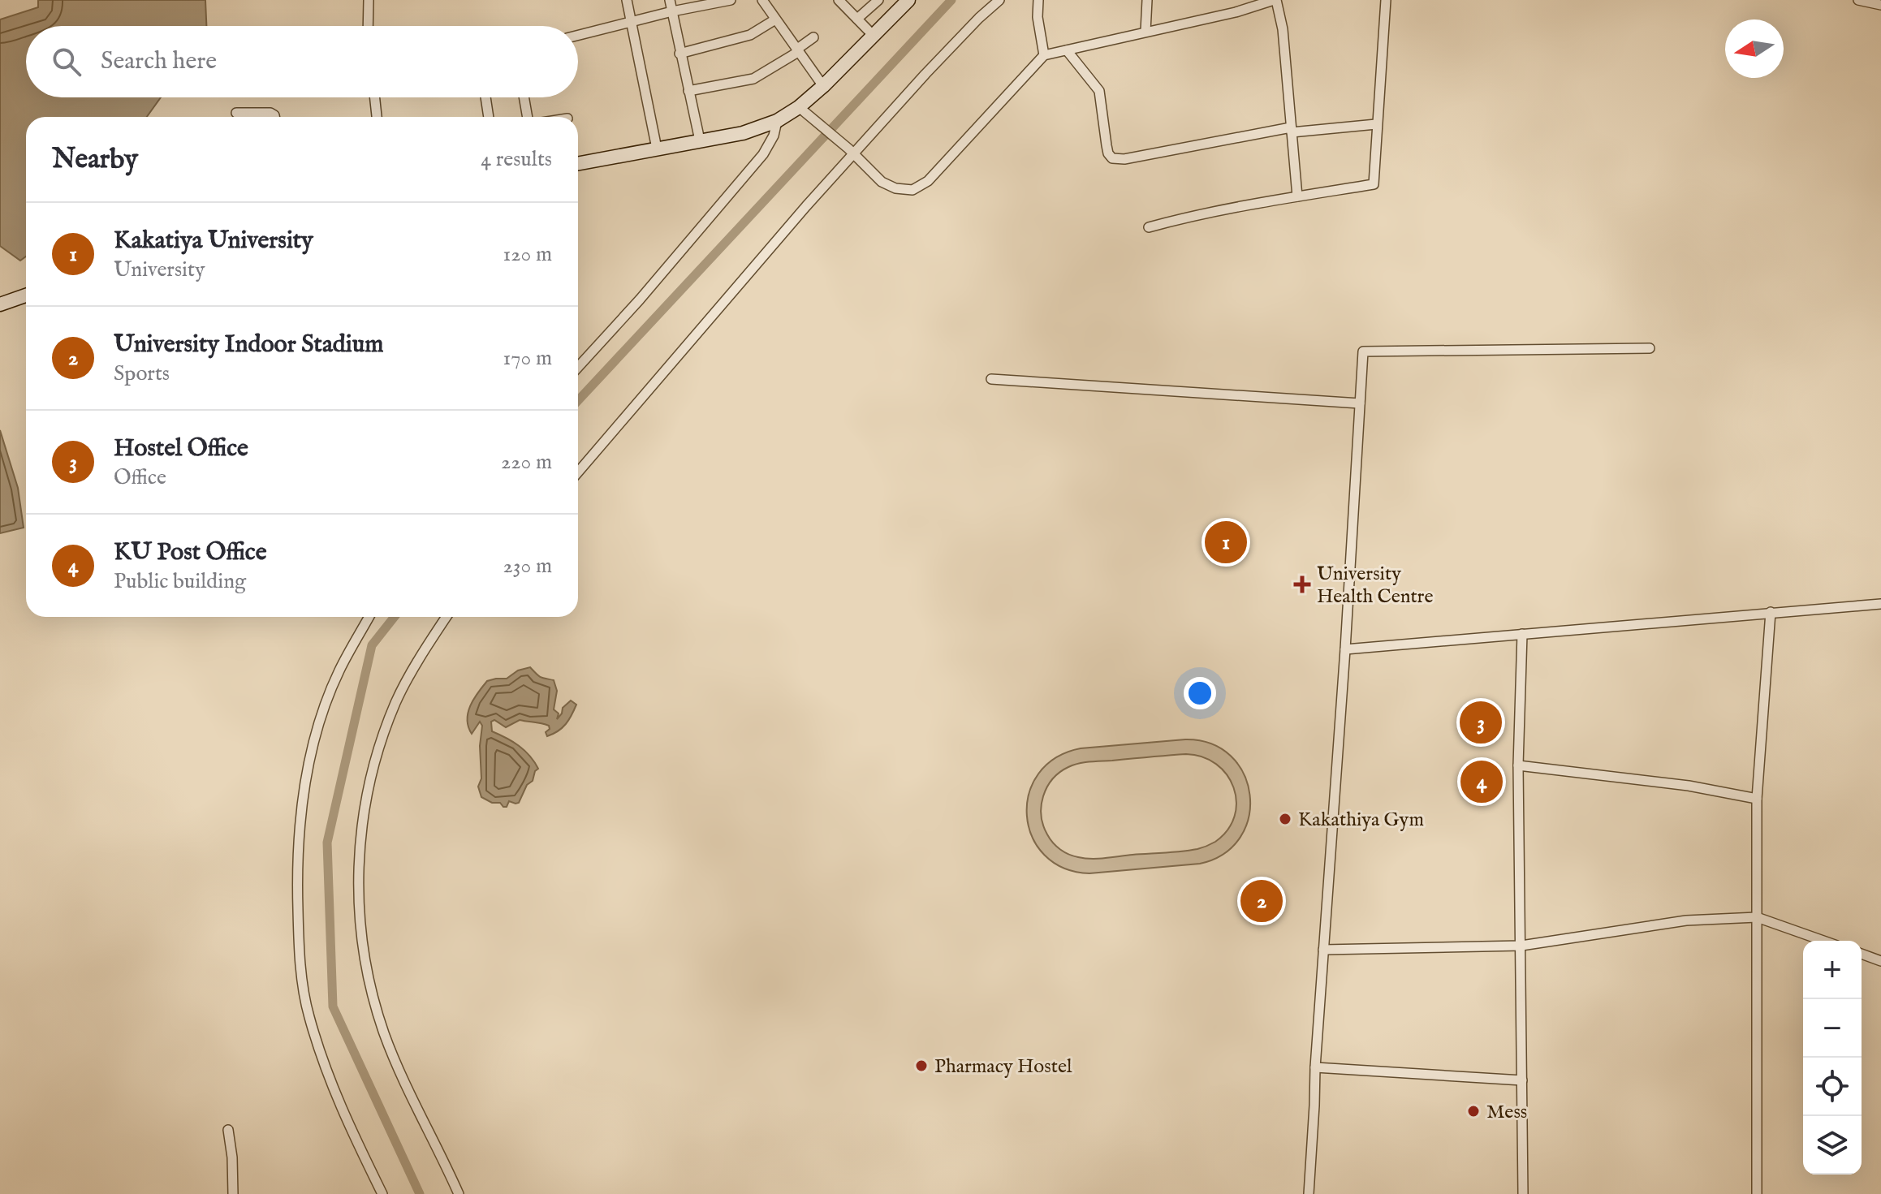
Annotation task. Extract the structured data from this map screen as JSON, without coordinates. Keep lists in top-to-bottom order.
{
  "places": {
    "health": ["University Health Centre"],
    "other": ["Kakathiya Gym", "Pharmacy Hostel", "Mess"]
  },
  "north": "left",
  "page": {
    "search": "Search here",
    "heading": ["Nearby", "4 results"],
    "list": [
      {
        "mark": "1",
        "name": "Kakatiya University",
        "note": "University",
        "value": "120 m"
      },
      {
        "mark": "2",
        "name": "University Indoor Stadium",
        "note": "Sports",
        "value": "170 m"
      },
      {
        "mark": "3",
        "name": "Hostel Office",
        "note": "Office",
        "value": "220 m"
      },
      {
        "mark": "4",
        "name": "KU Post Office",
        "note": "Public building",
        "value": "230 m"
      }
    ],
    "pins": [
      "1",
      "3",
      "4",
      "2"
    ],
    "map_buttons": ["+", "−"]
  }
}
